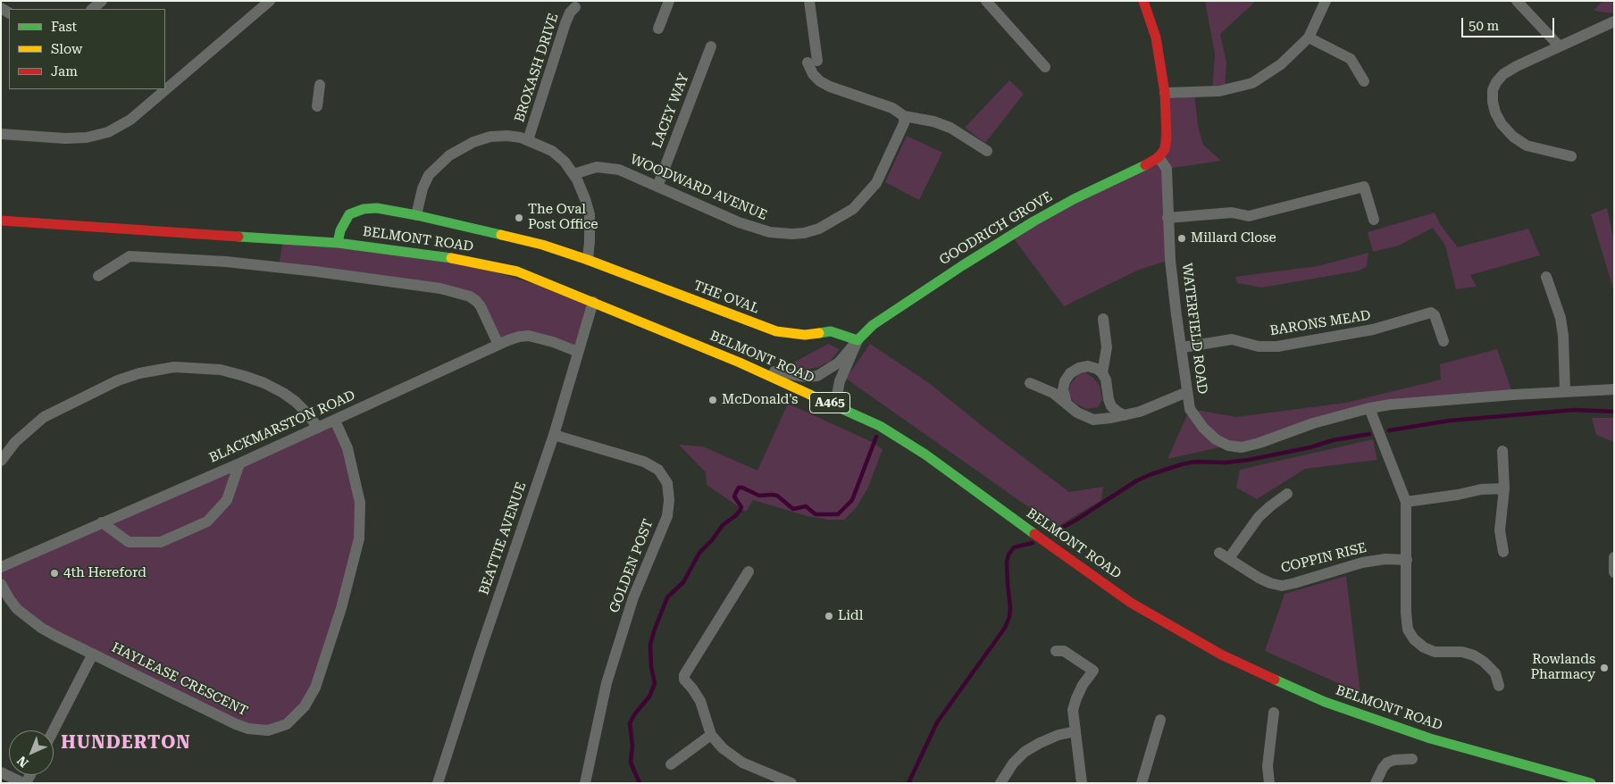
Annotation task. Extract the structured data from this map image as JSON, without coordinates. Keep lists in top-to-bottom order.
{
  "streets": {
    "main road": [
      "GOODRICH GROVE",
      "BELMONT ROAD",
      "THE OVAL",
      "A465"
    ],
    "street": [
      "BROXASH DRIVE",
      "LACEY WAY",
      "WOODWARD AVENUE",
      "BARONS MEAD",
      "WATERFIELD ROAD",
      "BLACKMARSTON ROAD",
      "BEATTIE AVENUE",
      "COPPIN RISE",
      "GOLDEN POST",
      "HAYLEASE CRESCENT"
    ]
  },
  "crossings": [
    ["LACEY WAY", "WOODWARD AVENUE"],
    ["GOODRICH GROVE", "BELMONT ROAD"],
    ["GOODRICH GROVE", "THE OVAL"],
    ["GOODRICH GROVE", "WATERFIELD ROAD"],
    ["BELMONT ROAD", "THE OVAL"],
    ["BELMONT ROAD", "BEATTIE AVENUE"],
    ["BARONS MEAD", "WATERFIELD ROAD"],
    ["BLACKMARSTON ROAD", "BEATTIE AVENUE"],
    ["BLACKMARSTON ROAD", "HAYLEASE CRESCENT"],
    ["BEATTIE AVENUE", "GOLDEN POST"]
  ],
  "districts": ["HUNDERTON"],
  "places": [
    "The Oval Post Office",
    "Millard Close",
    "McDonald's",
    "4th Hereford",
    "Lidl",
    "Rowlands Pharmacy"
  ],
  "legend": ["Fast", "Slow", "Jam"],
  "scale_bar": "50 m",
  "north": "bottom left"
}
